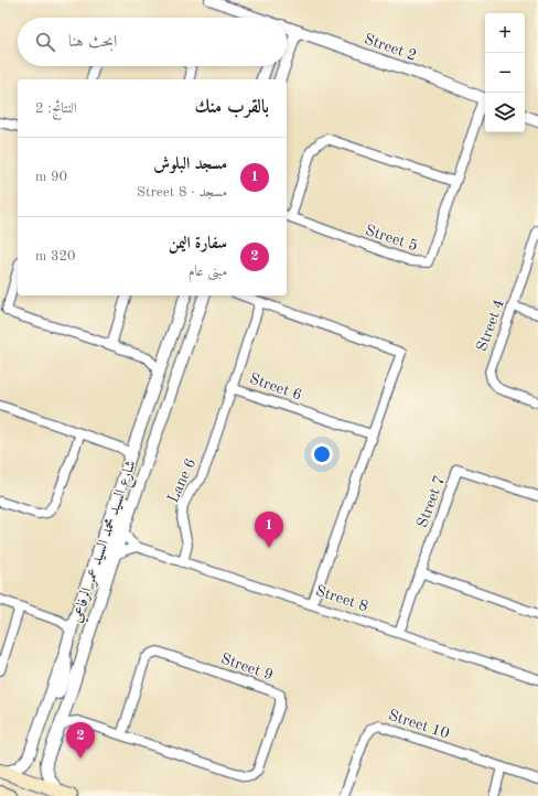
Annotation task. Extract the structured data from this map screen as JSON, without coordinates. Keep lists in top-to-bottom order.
{
  "streets": {
    "street": [
      "Street 2",
      "Street 5",
      "Street 4",
      "Street 6",
      "Lane 6",
      "Street 7",
      "شارع السيد محمد السيد عمر الرفاعي",
      "Street 8",
      "Street 9",
      "Street 10"
    ]
  },
  "crossings": [
    ["Street 6", "Lane 6"],
    ["Lane 6", "Street 8"],
    ["Street 7", "Street 8"]
  ],
  "page": {
    "map_buttons": ["+", "−"],
    "search": "ابحث هنا",
    "heading": ["بالقرب منك", "النتائج: 2"],
    "list": [
      {
        "mark": "1",
        "name": "مسجد البلوش",
        "note": "مسجد · Street 8",
        "value": "90 m"
      },
      {
        "mark": "2",
        "name": "سفارة اليمن",
        "note": "مبنى عام",
        "value": "320 m"
      }
    ],
    "pins": ["1", "2"]
  }
}
